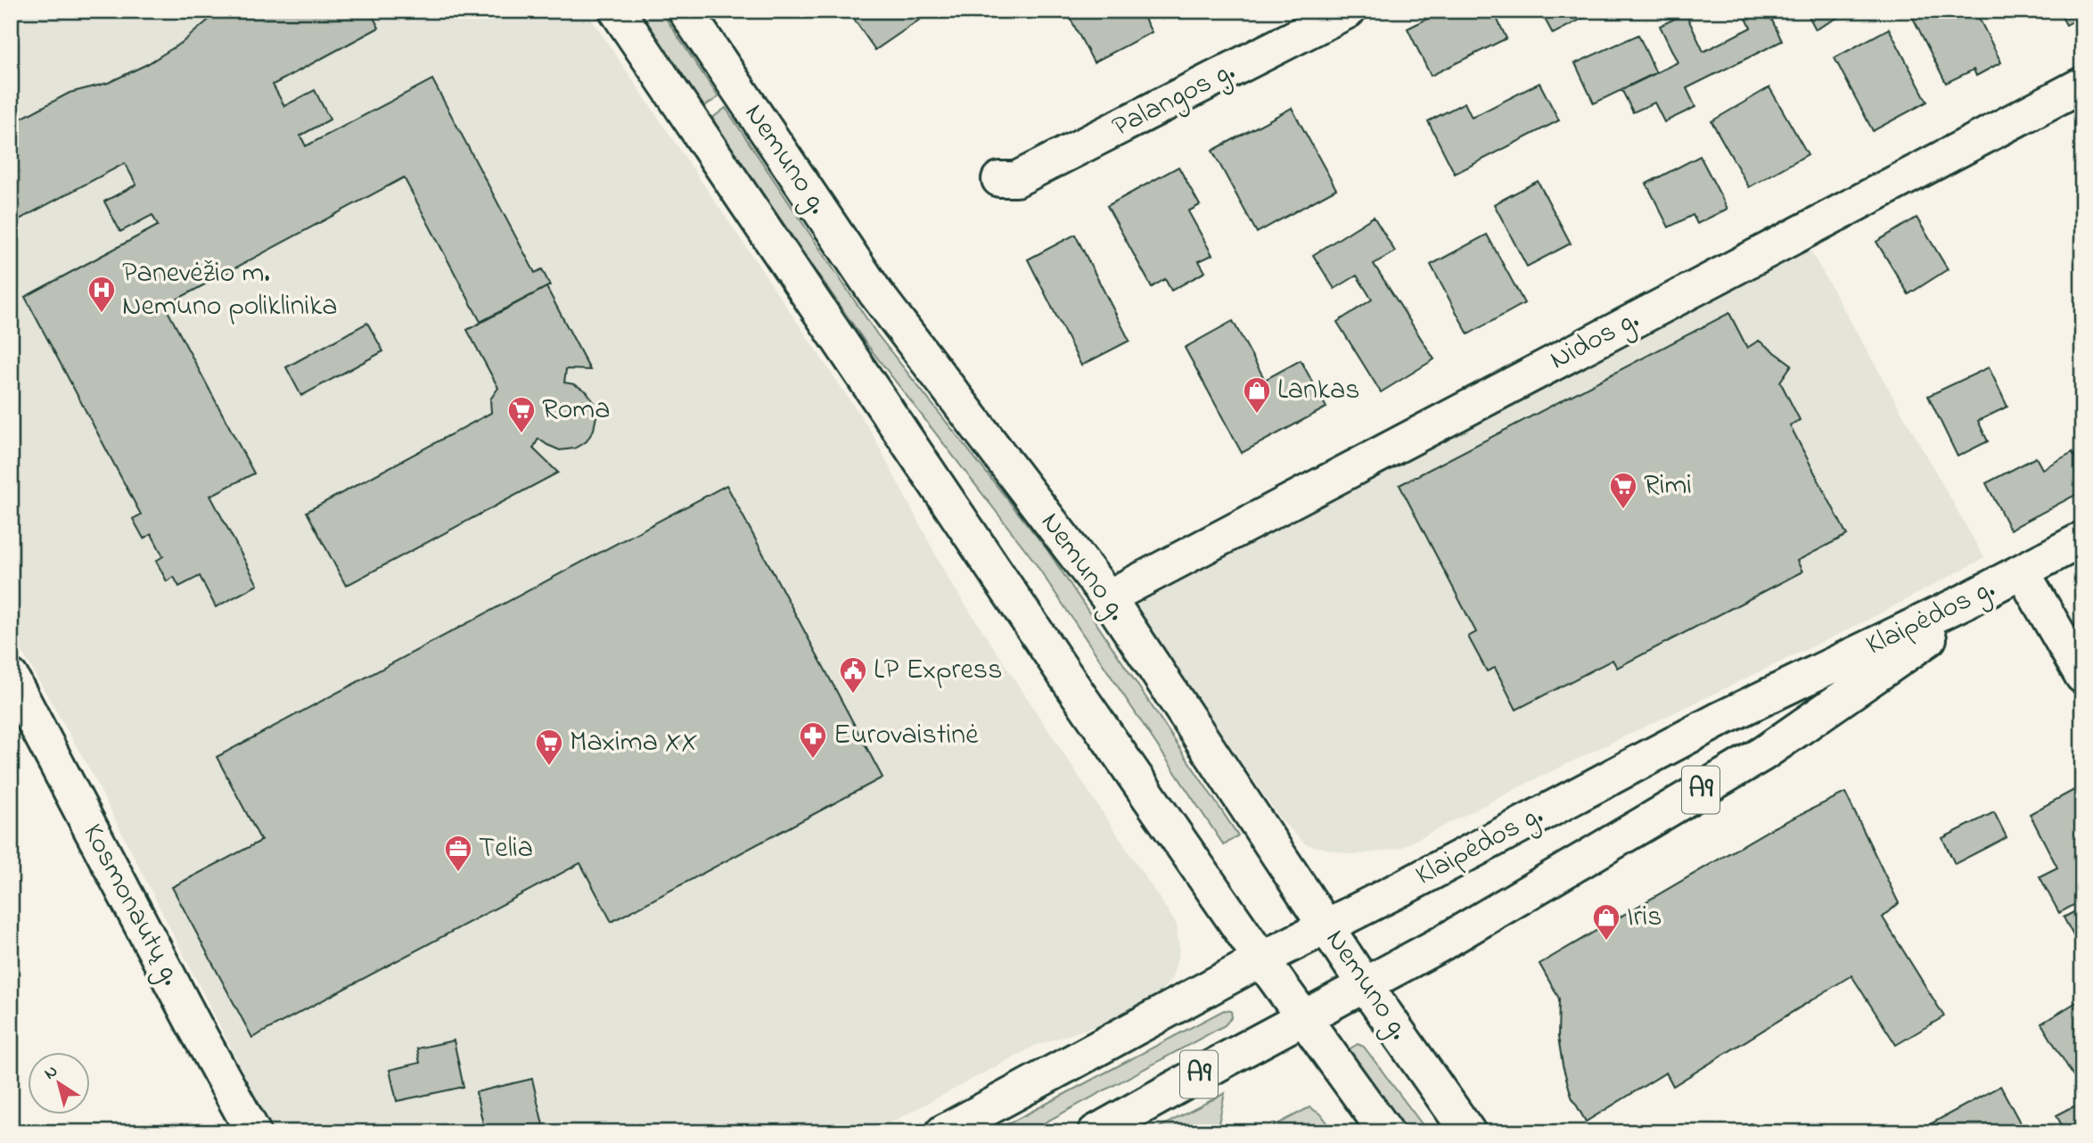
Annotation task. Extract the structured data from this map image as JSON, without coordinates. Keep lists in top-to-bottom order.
{
  "streets": {
    "main road": [
      "Palangos g.",
      "Nemuno g.",
      "Nidos g.",
      "Klaipėdos g.",
      "A9",
      "Kosmonautų g."
    ]
  },
  "crossings": [
    ["Nemuno g.", "Nidos g."],
    ["Nemuno g.", "Klaipėdos g."]
  ],
  "places": {
    "hospital": ["Panevėžio m. Nemuno poliklinika"],
    "shop": ["Lankas", "Iris"],
    "supermarket": ["Roma", "Rimi", "Maxima XX"],
    "public building": ["LP Express"],
    "pharmacy": ["Eurovaistinė"],
    "office": ["Telia"]
  },
  "north": "top left"
}
